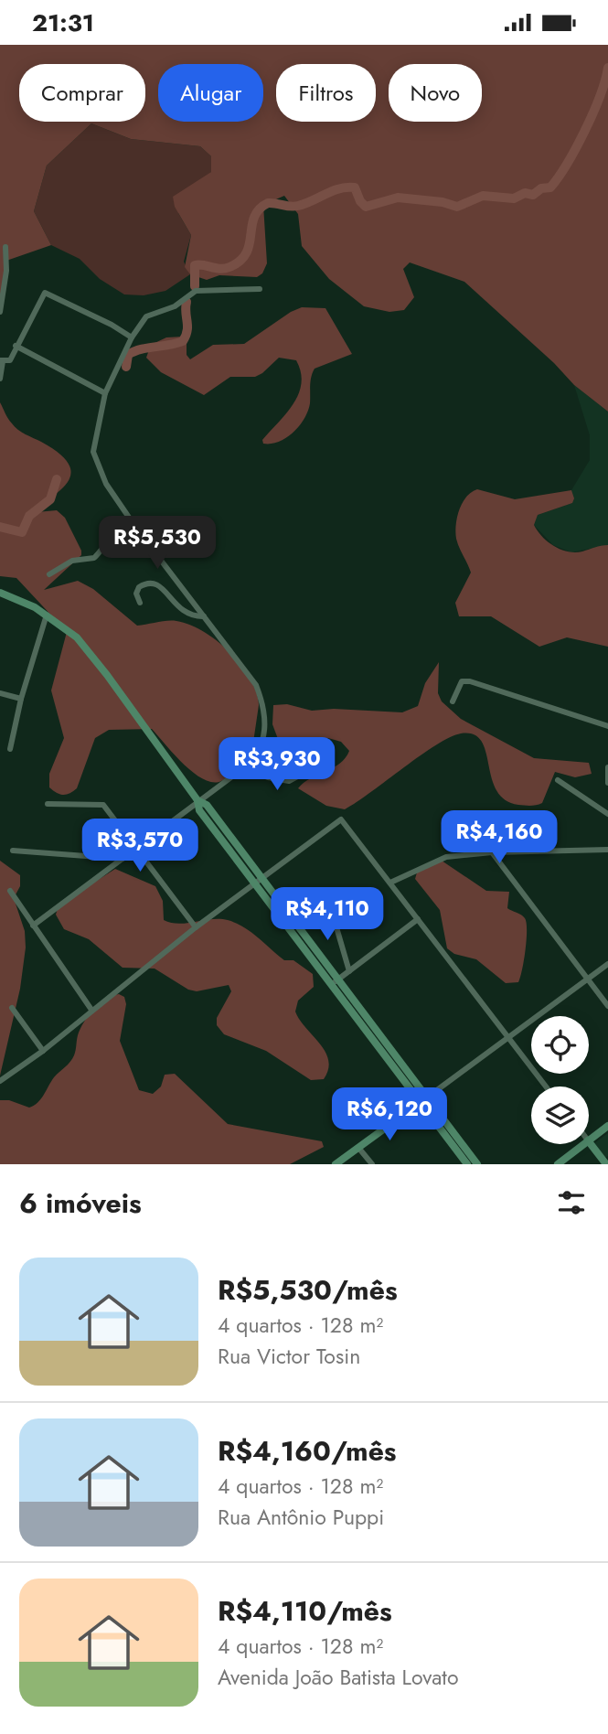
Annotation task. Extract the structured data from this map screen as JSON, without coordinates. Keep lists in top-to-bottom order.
{
  "page": {
    "status": "21:31",
    "chip": [
      "Comprar",
      "Alugar",
      "Filtros",
      "Novo"
    ],
    "price": [
      "R$5,530",
      "R$3,930",
      "R$4,160",
      "R$3,570",
      "R$4,110",
      "R$6,120"
    ],
    "heading": "6 imóveis",
    "list": [
      {
        "name": "R$5,530/mês",
        "note": "4 quartos · 128 m² · Rua Victor Tosin"
      },
      {
        "name": "R$4,160/mês",
        "note": "4 quartos · 128 m² · Rua Antônio Puppi"
      },
      {
        "name": "R$4,110/mês",
        "note": "4 quartos · 128 m² · Avenida João Batista Lovato"
      }
    ]
  }
}
